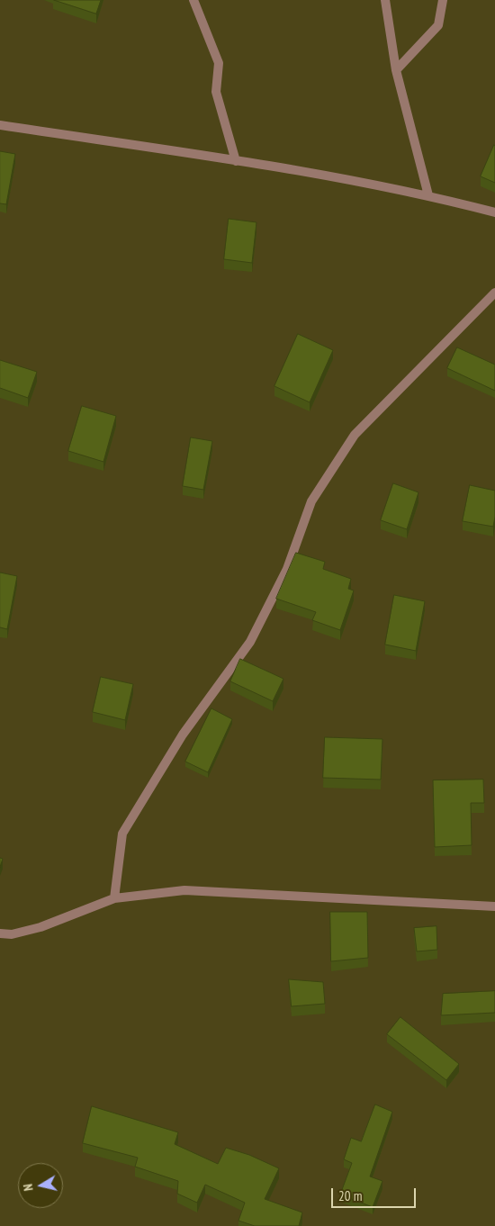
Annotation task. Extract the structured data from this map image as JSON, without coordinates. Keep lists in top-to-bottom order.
{
  "scale_bar": "20 m",
  "north": "left"
}
